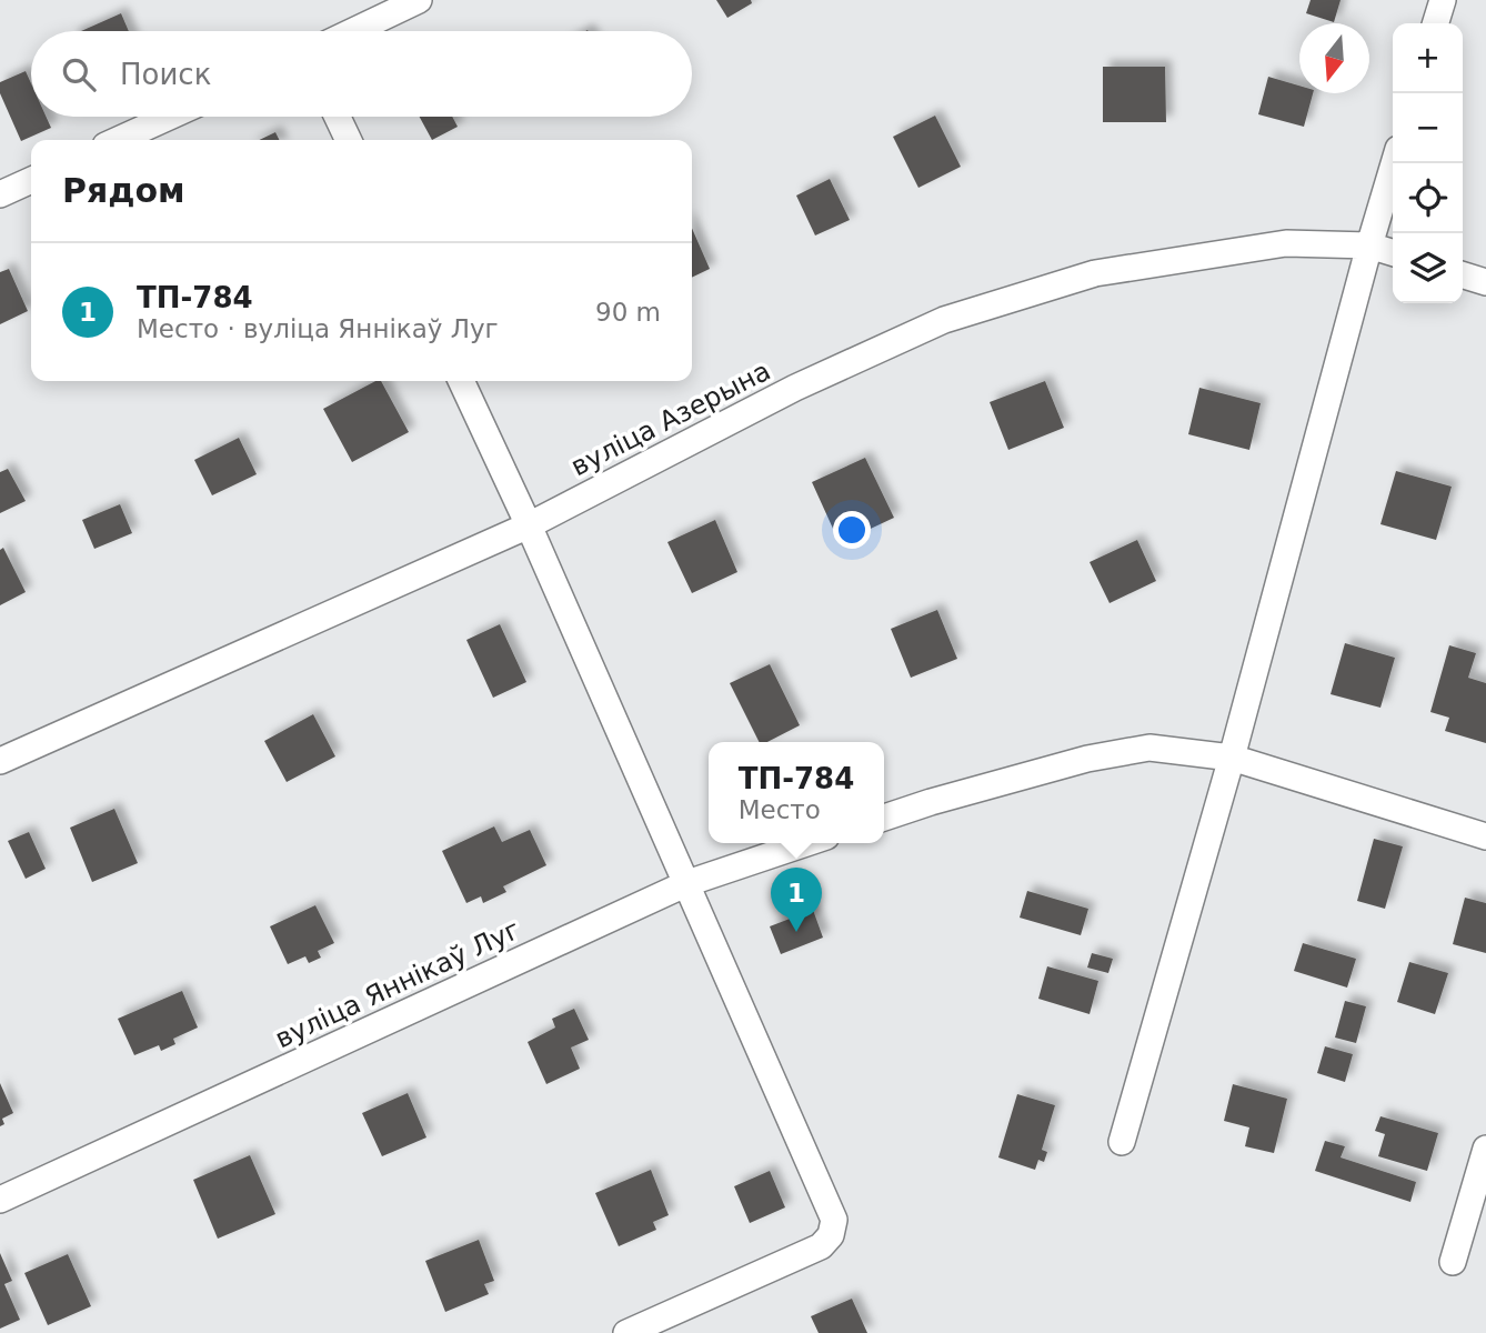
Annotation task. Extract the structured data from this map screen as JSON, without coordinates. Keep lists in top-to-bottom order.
{
  "streets": {
    "street": ["вуліца Азерына", "вуліца Яннікаў Луг"]
  },
  "north": "bottom",
  "page": {
    "map_buttons": ["+", "−"],
    "search": "Поиск",
    "heading": "Рядом",
    "list": [
      {
        "mark": "1",
        "name": "ТП-784",
        "note": "Место · вуліца Яннікаў Луг",
        "value": "90 m"
      }
    ],
    "popup": ["ТП-784", "Место"],
    "pins": "1"
  }
}
